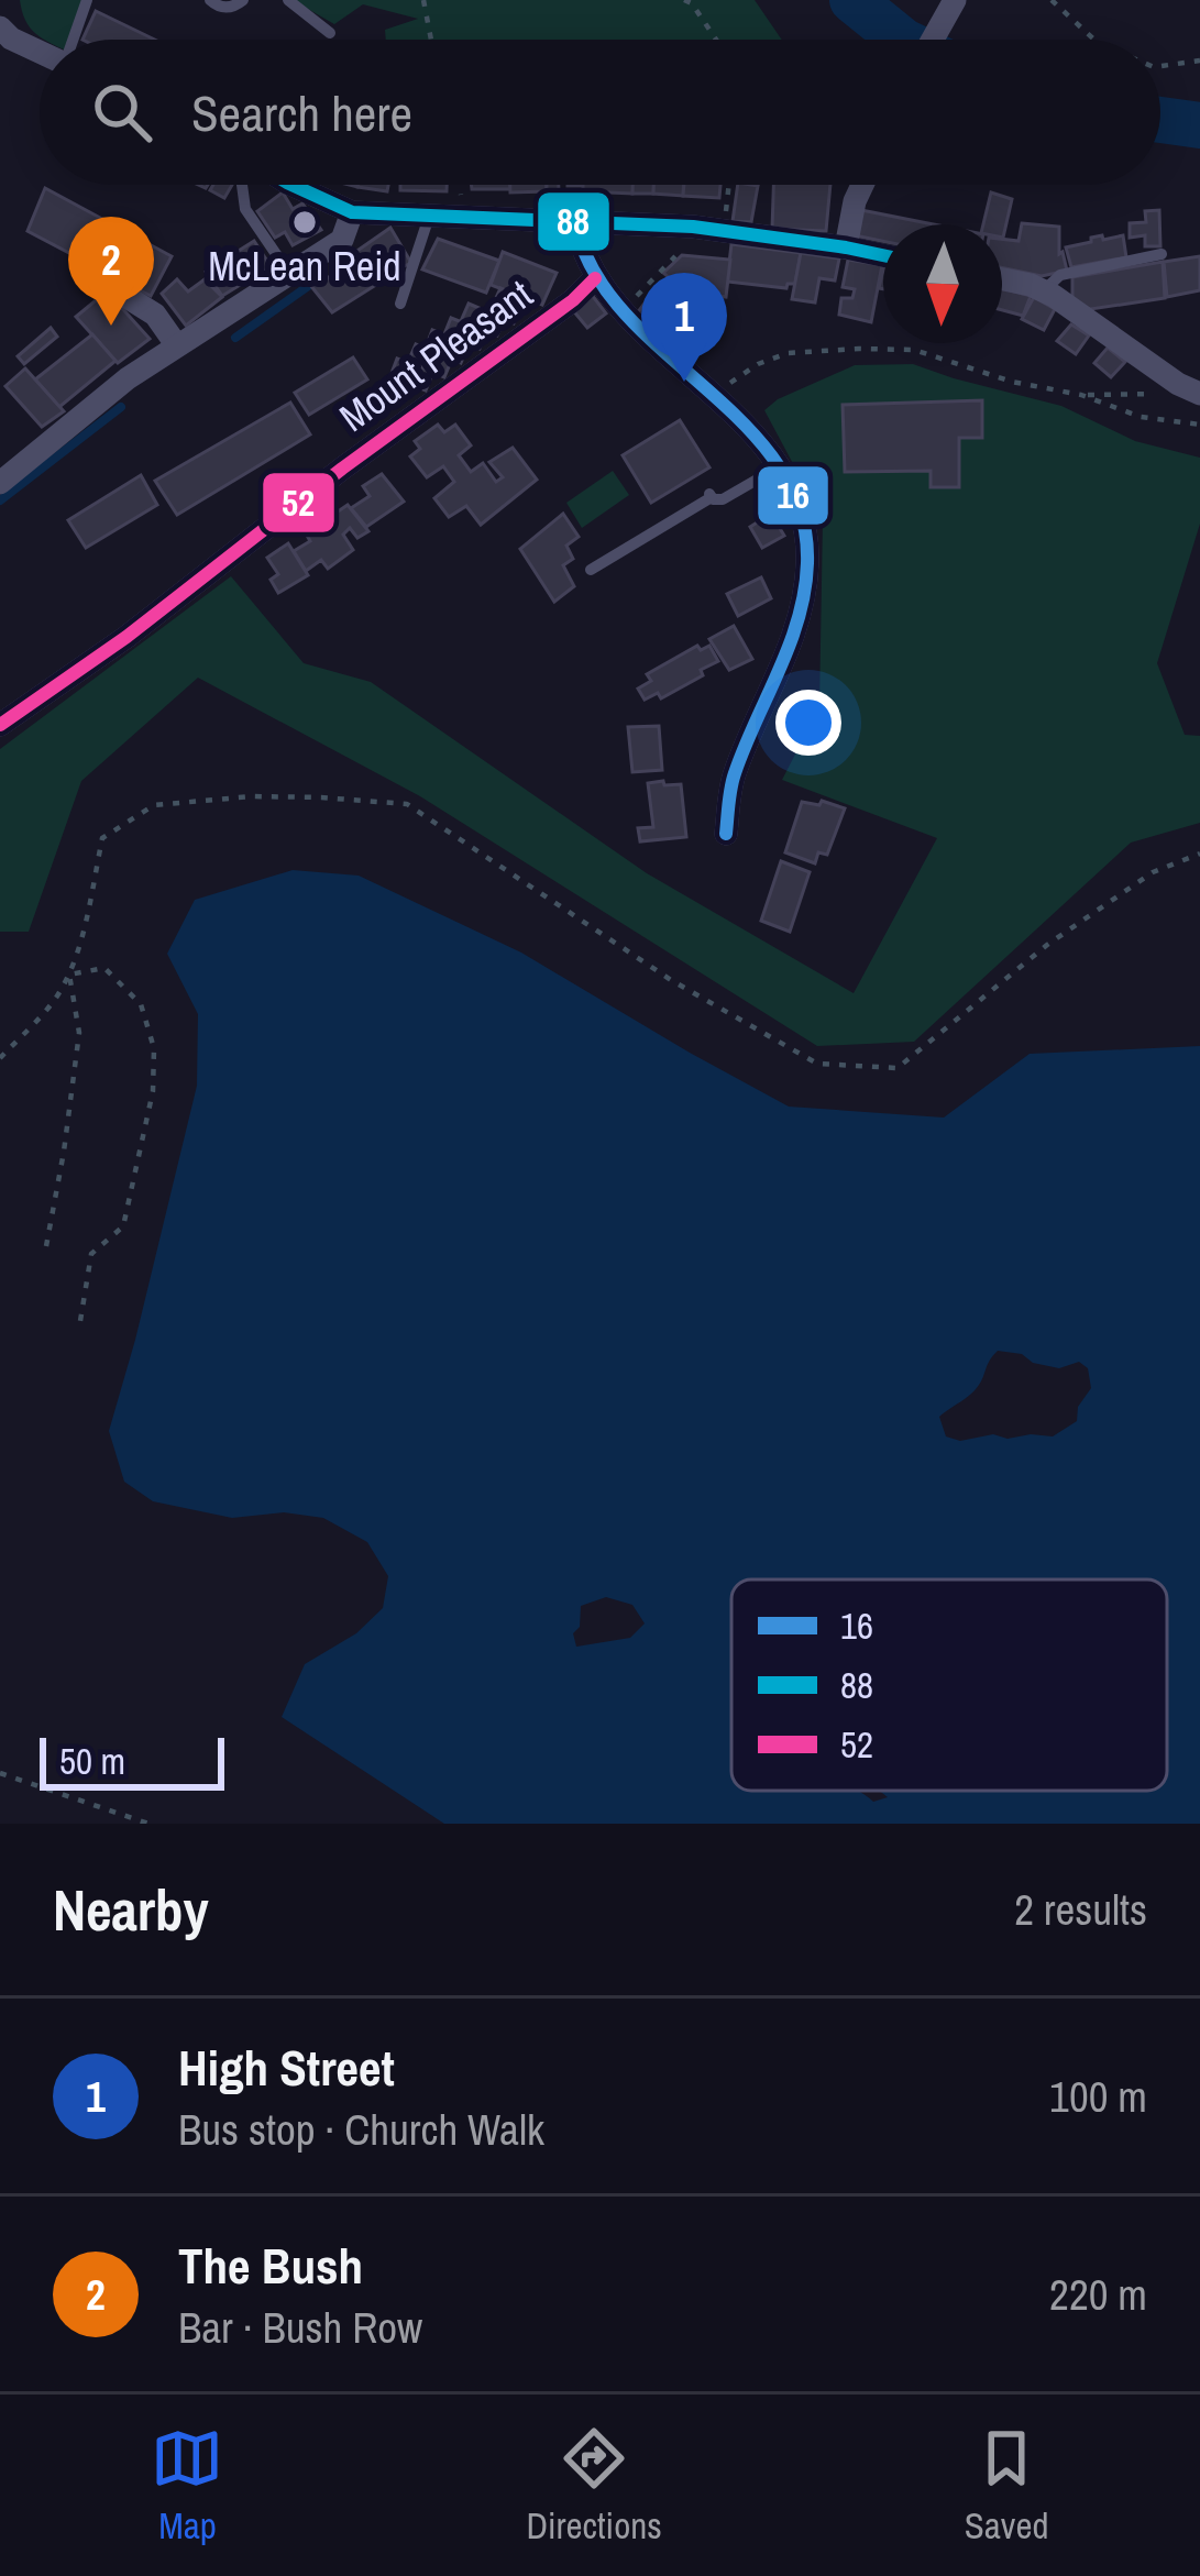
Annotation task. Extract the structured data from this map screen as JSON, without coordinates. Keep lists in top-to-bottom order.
{
  "streets": {
    "street": ["Mount Pleasant"]
  },
  "places": ["McLean Reid"],
  "lines": ["transit line 88", "transit line 16", "transit line 52"],
  "legend": ["16", "88", "52"],
  "scale_bar": "50 m",
  "north": "bottom",
  "page": {
    "search": "Search here",
    "pins": ["2", "1"],
    "scale": "50 m",
    "heading": ["Nearby", "2 results"],
    "list": [
      {
        "mark": "1",
        "name": "High Street",
        "note": "Bus stop · Church Walk",
        "value": "100 m"
      },
      {
        "mark": "2",
        "name": "The Bush",
        "note": "Bar · Bush Row",
        "value": "220 m"
      }
    ],
    "nav": ["Map", "Directions", "Saved"]
  }
}
